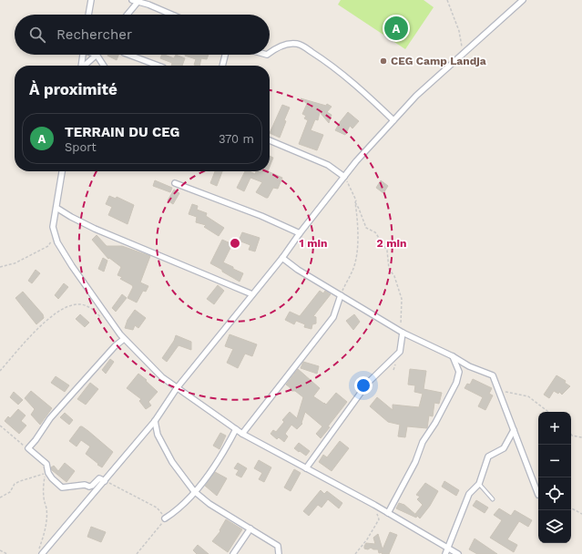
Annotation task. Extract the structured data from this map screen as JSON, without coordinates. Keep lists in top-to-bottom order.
{
  "places": ["CEG Camp Landja"],
  "page": {
    "pins": "A",
    "search": "Rechercher",
    "heading": "À proximité",
    "list": [
      {
        "mark": "A",
        "name": "TERRAIN DU CEG",
        "note": "Sport",
        "value": "370 m"
      }
    ],
    "map_buttons": ["+", "−"]
  },
  "rings": ["1 min", "2 min"]
}
